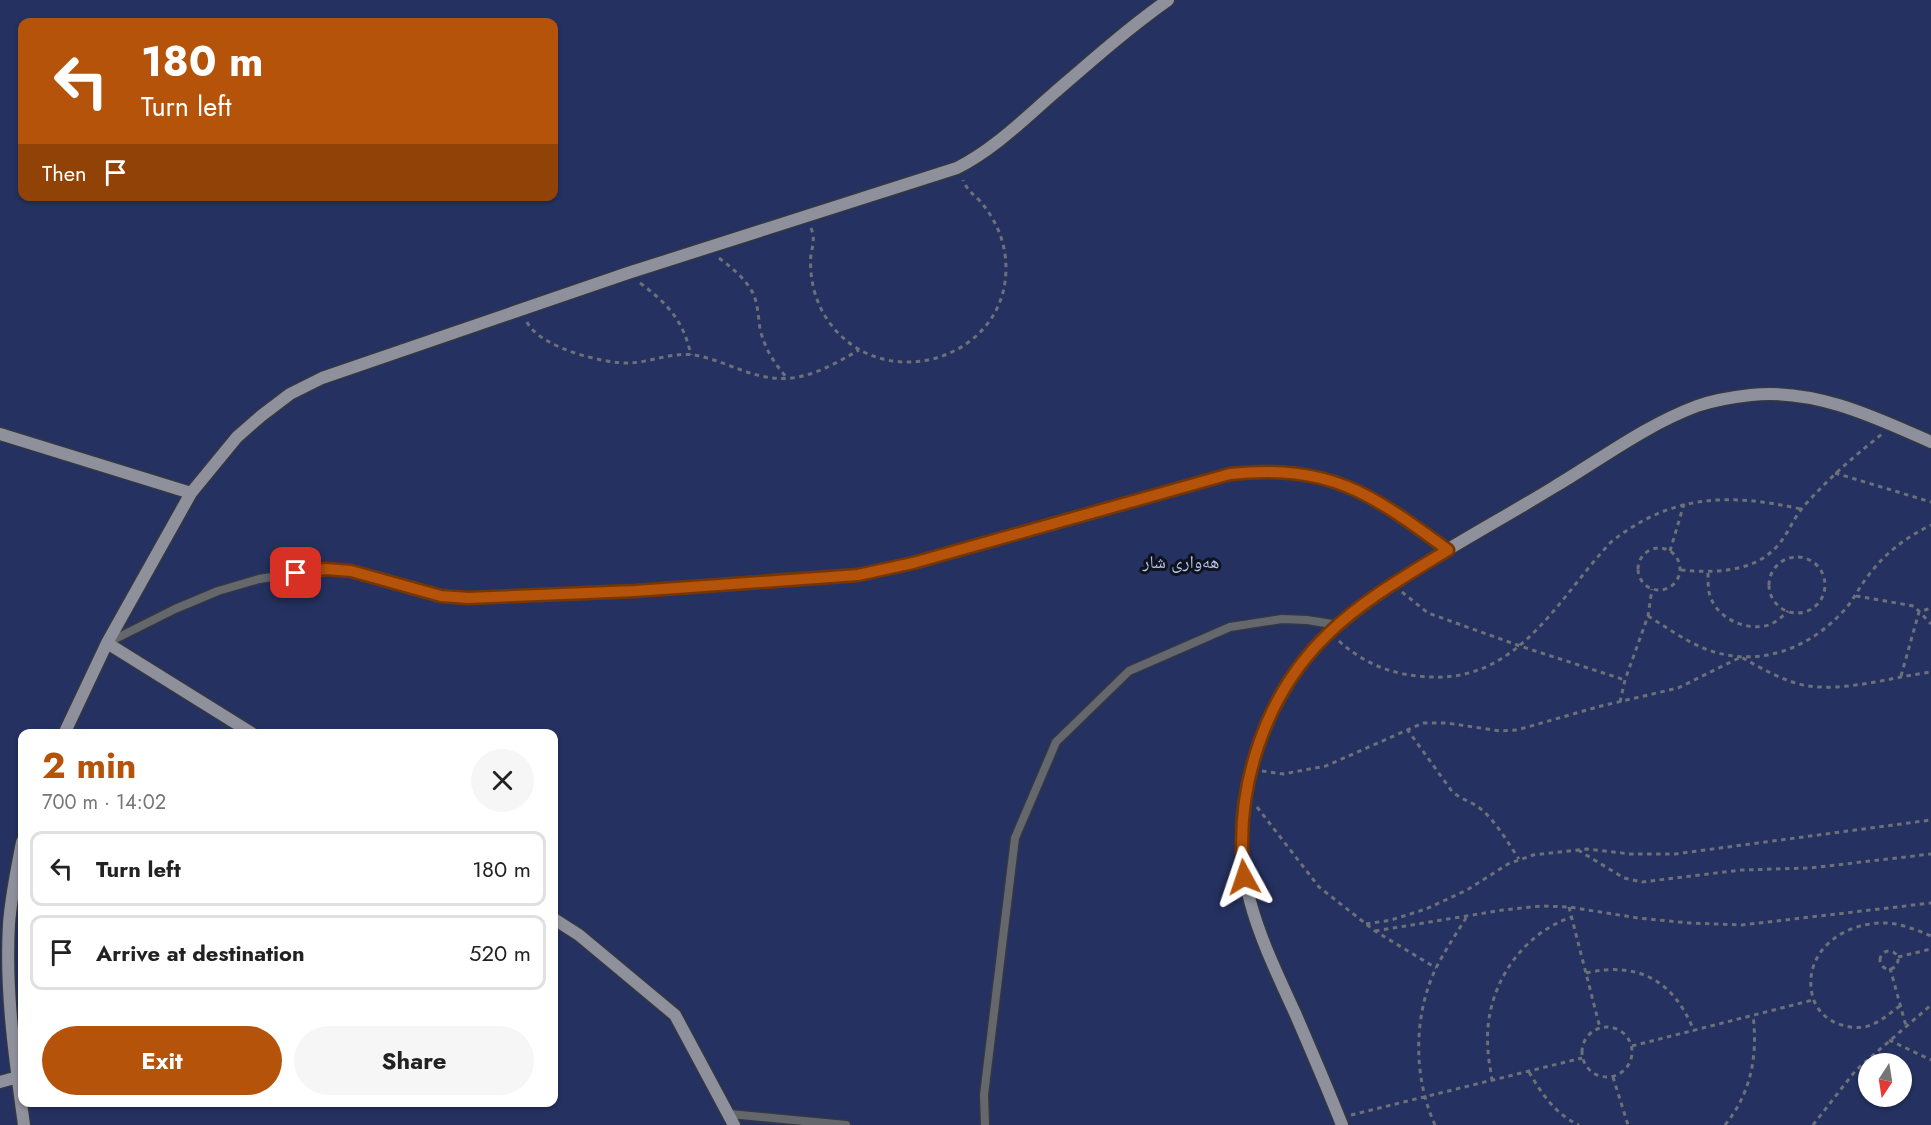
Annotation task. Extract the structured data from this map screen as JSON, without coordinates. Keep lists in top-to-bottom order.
{
  "parks": ["هەواری شار"],
  "north": "bottom",
  "page": {
    "turn": ["180 m", "Turn left"],
    "then": "Then",
    "heading": ["2 min", "700 m · 14:02"],
    "list": [
      {
        "name": "Turn left",
        "value": "180 m"
      },
      {
        "name": "Arrive at destination",
        "value": "520 m"
      }
    ],
    "buttons": ["Exit", "Share"]
  }
}
